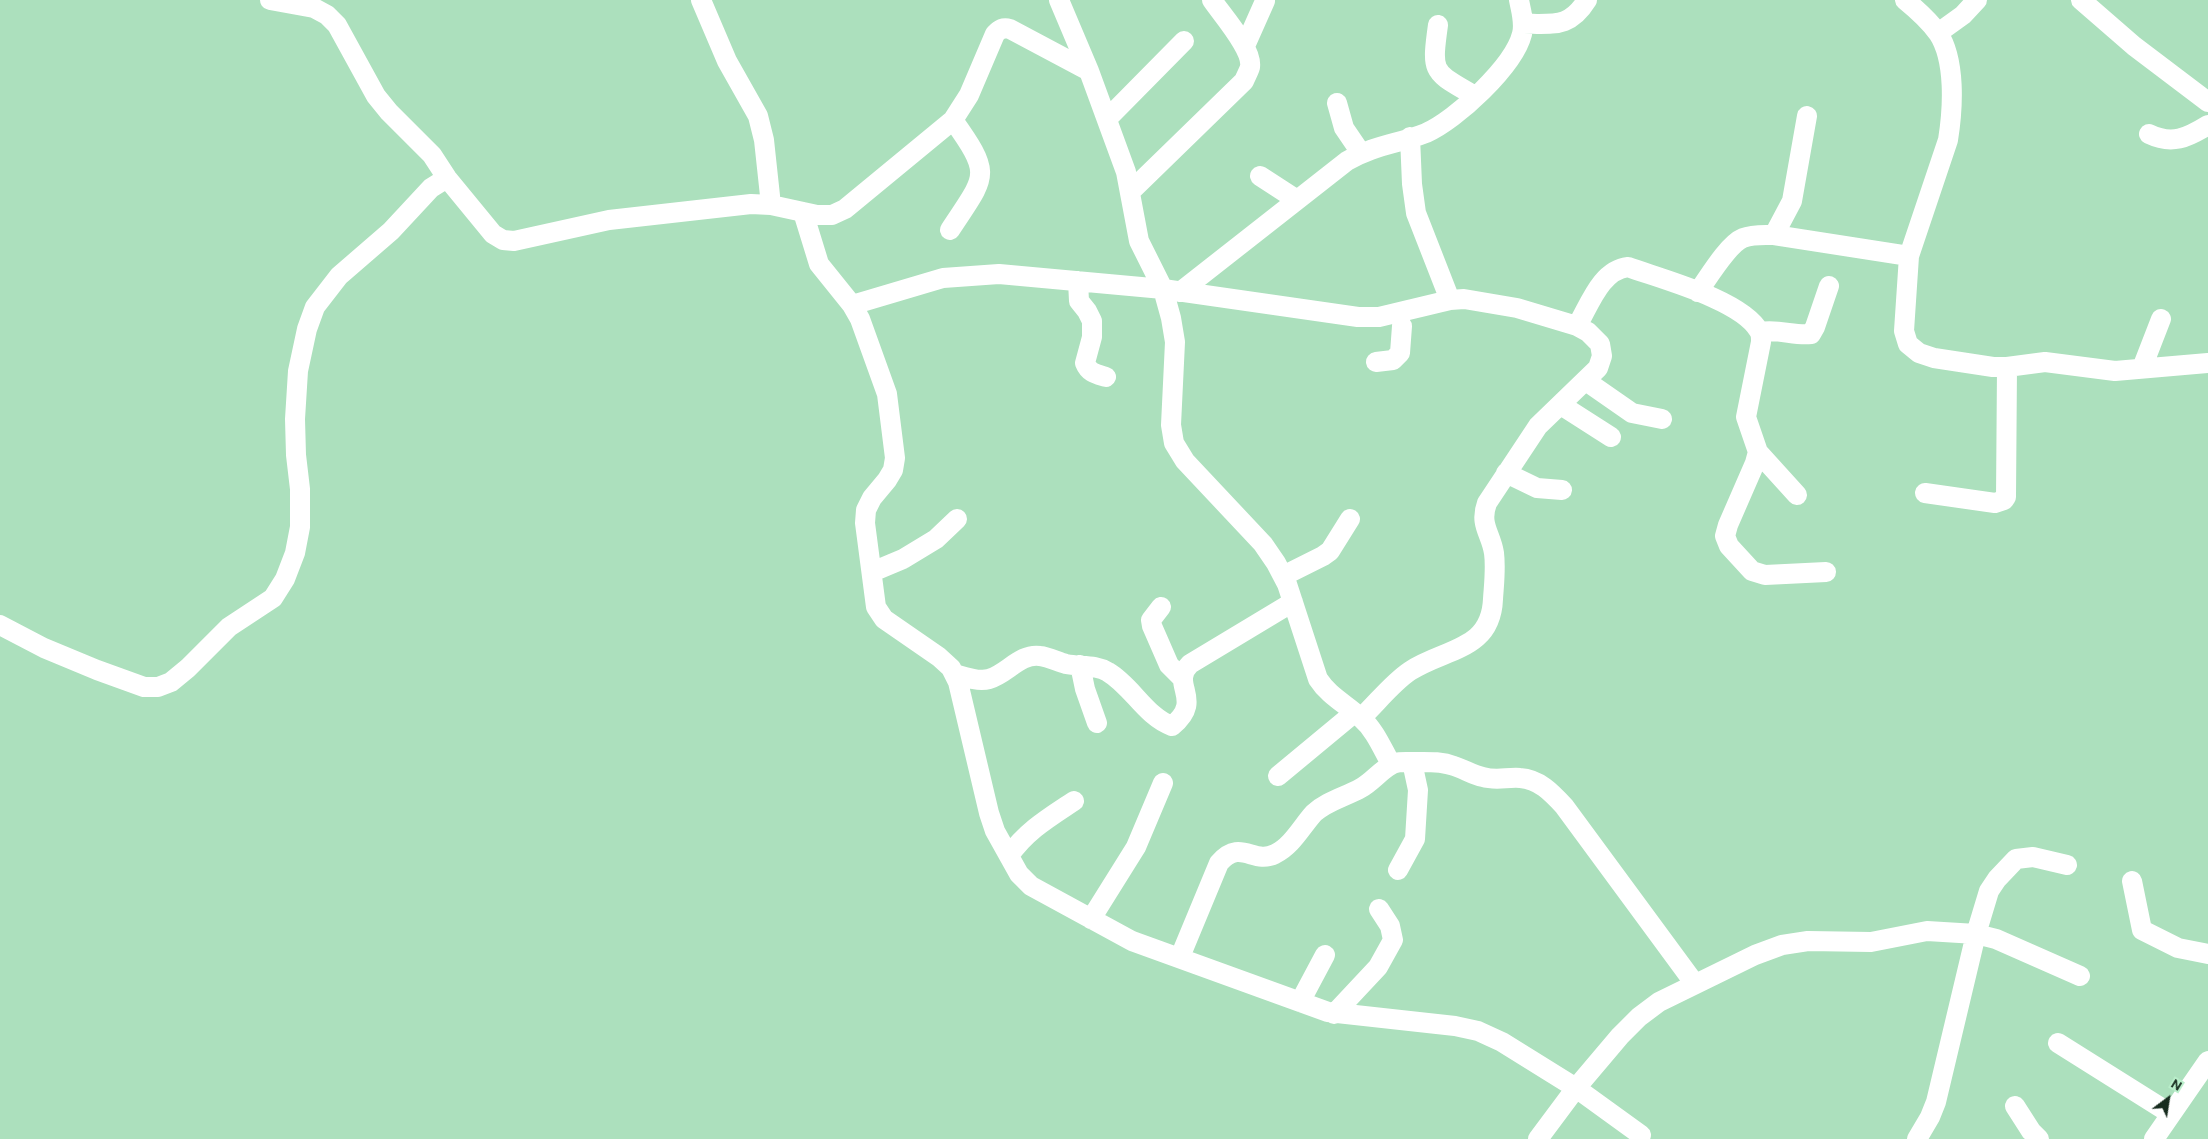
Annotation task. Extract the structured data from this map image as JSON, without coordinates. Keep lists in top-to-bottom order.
{
  "north": "top right"
}
